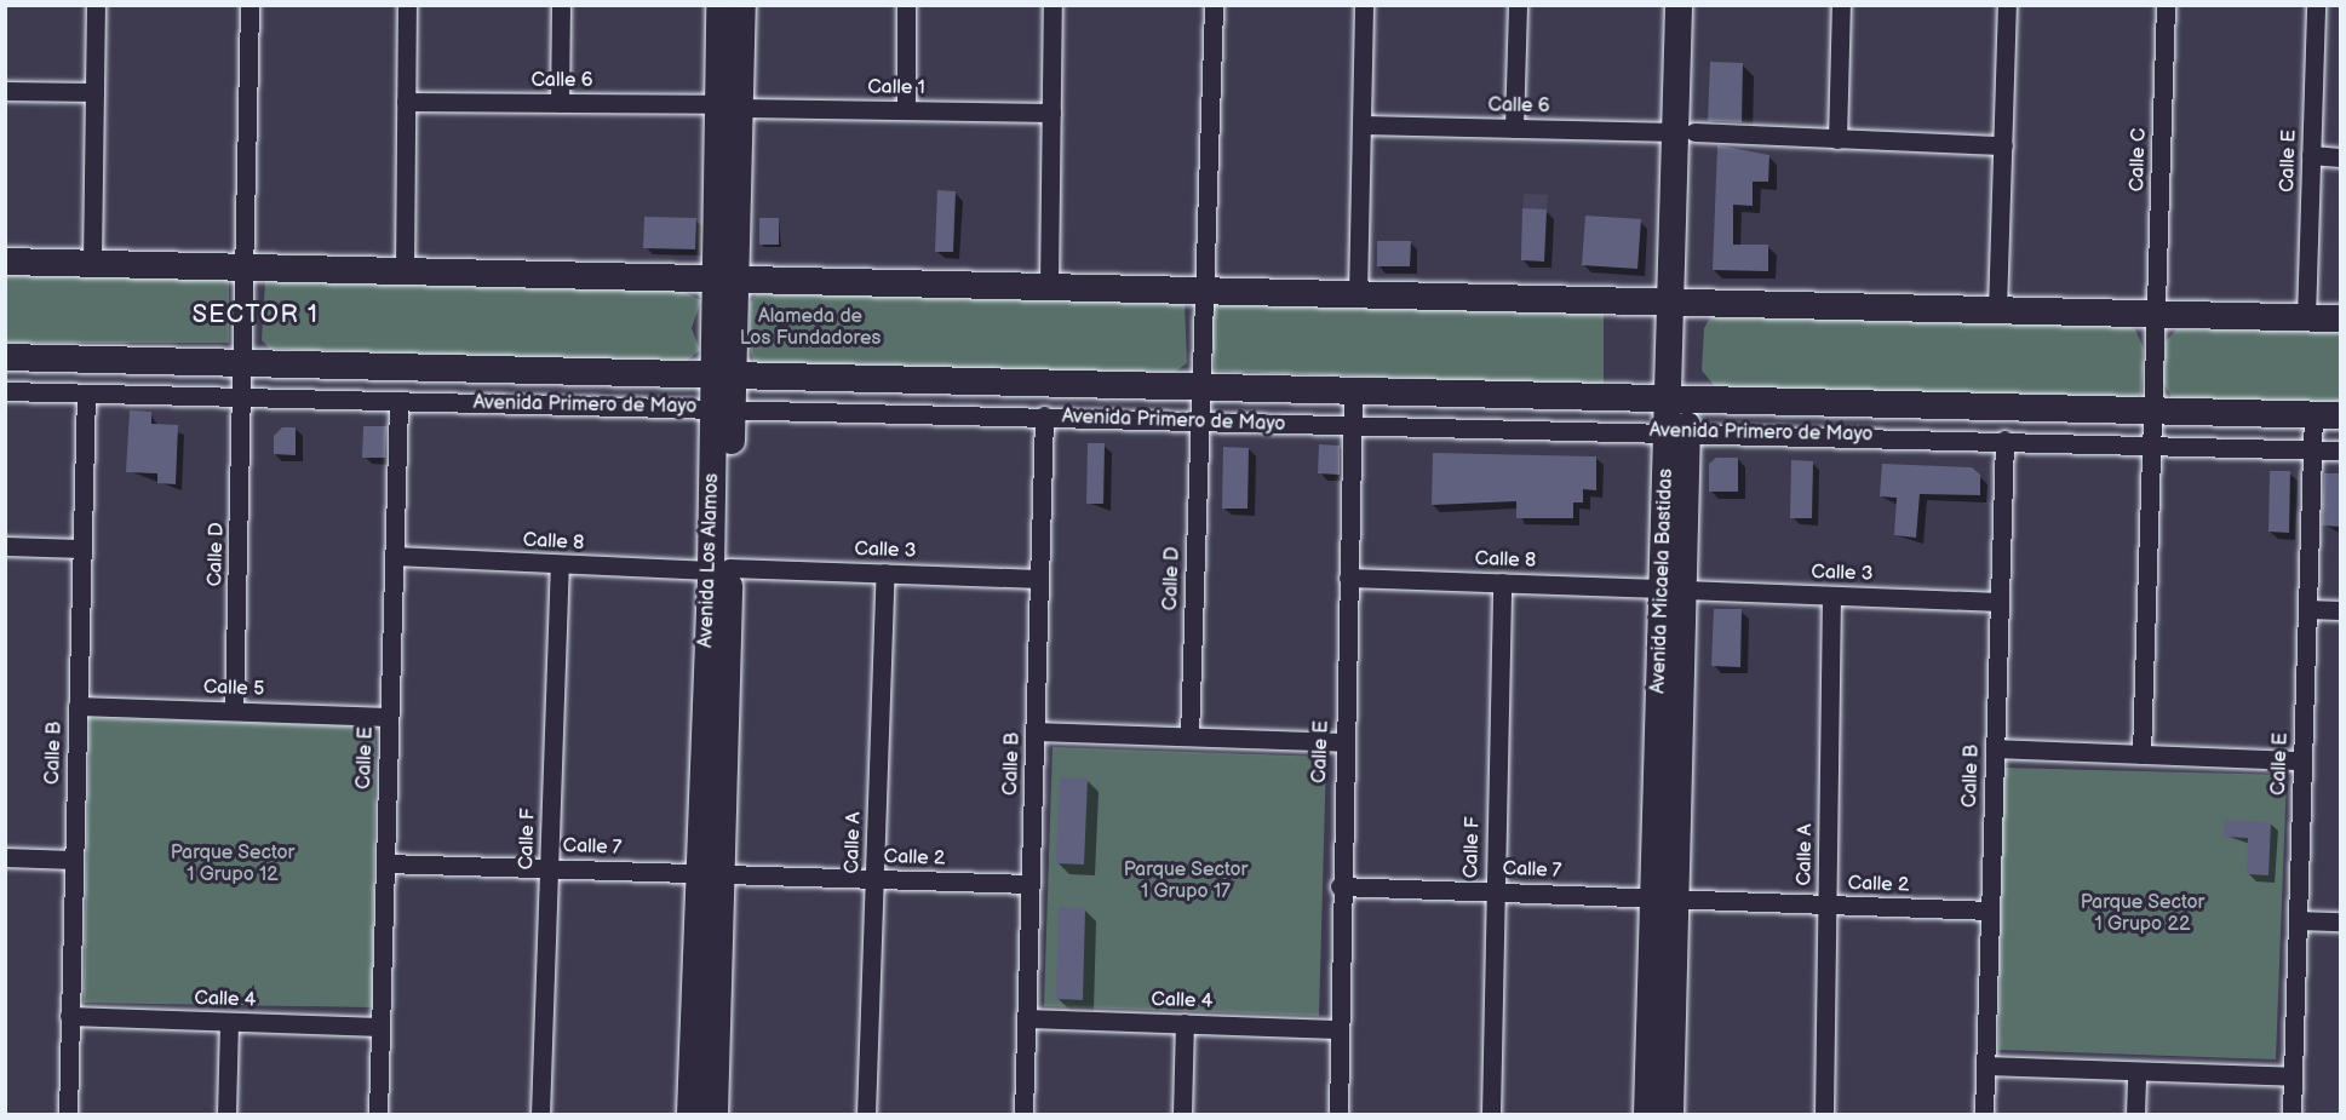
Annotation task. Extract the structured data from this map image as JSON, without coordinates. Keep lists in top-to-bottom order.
{
  "streets": {
    "main road": ["Avenida Primero de Mayo", "Avenida Los Alamos", "Avenida Micaela Bastidas"],
    "street": [
      "Calle 6",
      "Calle 1",
      "Calle C",
      "Calle E",
      "Calle 8",
      "Calle 3",
      "Calle D",
      "Calle 5",
      "Calle B",
      "Calle F",
      "Calle A",
      "Calle 7",
      "Calle 2",
      "Calle 4"
    ]
  },
  "crossings": [
    ["Calle 6", "Calle 1"],
    ["Calle 6", "Avenida Los Alamos"],
    ["Calle 6", "Avenida Micaela Bastidas"],
    ["Calle 1", "Avenida Los Alamos"],
    ["Calle C", "Avenida Primero de Mayo"],
    ["Calle E", "Avenida Primero de Mayo"],
    ["Calle E", "Calle 8"],
    ["Calle E", "Calle 5"],
    ["Calle E", "Calle 7"],
    ["Calle E", "Calle 4"],
    ["Avenida Primero de Mayo", "Calle D"],
    ["Avenida Primero de Mayo", "Avenida Los Alamos"],
    ["Avenida Primero de Mayo", "Avenida Micaela Bastidas"],
    ["Avenida Primero de Mayo", "Calle B"],
    ["Calle 8", "Calle 3"],
    ["Calle 8", "Avenida Los Alamos"],
    ["Calle 8", "Avenida Micaela Bastidas"],
    ["Calle 8", "Calle F"],
    ["Calle 3", "Avenida Los Alamos"],
    ["Calle 3", "Avenida Micaela Bastidas"],
    ["Calle 3", "Calle B"],
    ["Calle 3", "Calle A"],
    ["Calle D", "Calle 5"],
    ["Avenida Los Alamos", "Calle 7"],
    ["Avenida Los Alamos", "Calle 2"],
    ["Avenida Micaela Bastidas", "Calle 7"],
    ["Avenida Micaela Bastidas", "Calle 2"],
    ["Calle 5", "Calle B"],
    ["Calle B", "Calle 2"],
    ["Calle B", "Calle 4"],
    ["Calle F", "Calle 7"],
    ["Calle A", "Calle 2"],
    ["Calle 7", "Calle 2"]
  ],
  "districts": ["SECTOR 1"],
  "parks": [
    "Alameda de Los Fundadores",
    "Parque Sector 1 Grupo 12",
    "Parque Sector 1 Grupo 17",
    "Parque Sector 1 Grupo 22"
  ]
}
